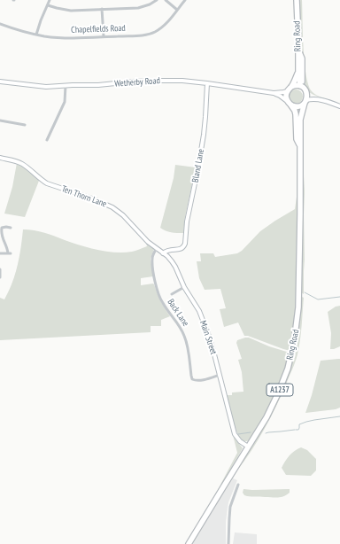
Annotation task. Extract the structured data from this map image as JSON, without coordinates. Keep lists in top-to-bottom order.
{
  "streets": {
    "highway": ["Ring Road", "A1237"],
    "street": [
      "Chapelfields Road",
      "Wetherby Road",
      "Bland Lane",
      "Ten Thorn Lane",
      "Back Lane",
      "Main Street"
    ]
  },
  "crossings": [
    ["Ring Road", "Wetherby Road"],
    ["Ring Road", "Main Street"],
    ["Wetherby Road", "Bland Lane"],
    ["Bland Lane", "Main Street"],
    ["Ten Thorn Lane", "Main Street"],
    ["Back Lane", "Main Street"]
  ]
}
